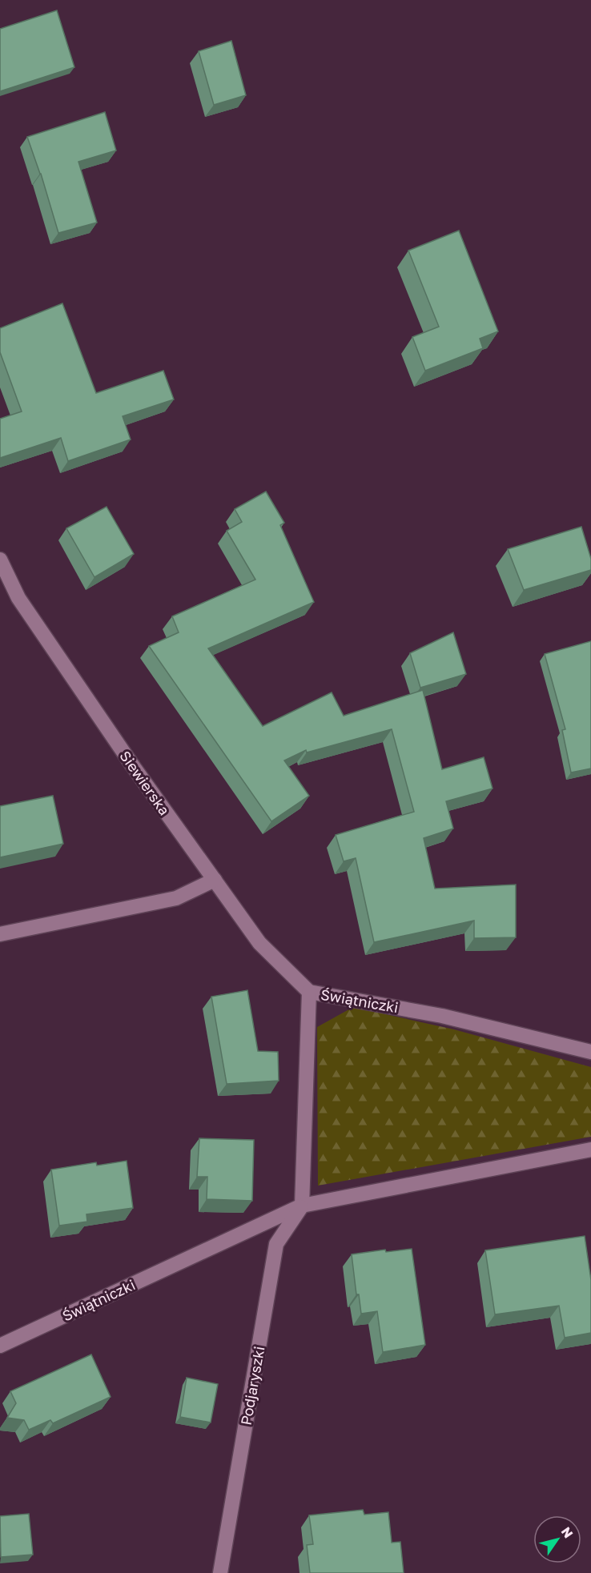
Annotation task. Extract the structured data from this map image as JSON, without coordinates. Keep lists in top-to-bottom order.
{
  "streets": {
    "street": ["Siewierska", "Świątniczki", "Podjaryszki"]
  },
  "crossings": [
    ["Siewierska", "Świątniczki"],
    ["Świątniczki", "Podjaryszki"]
  ],
  "north": "top right"
}
